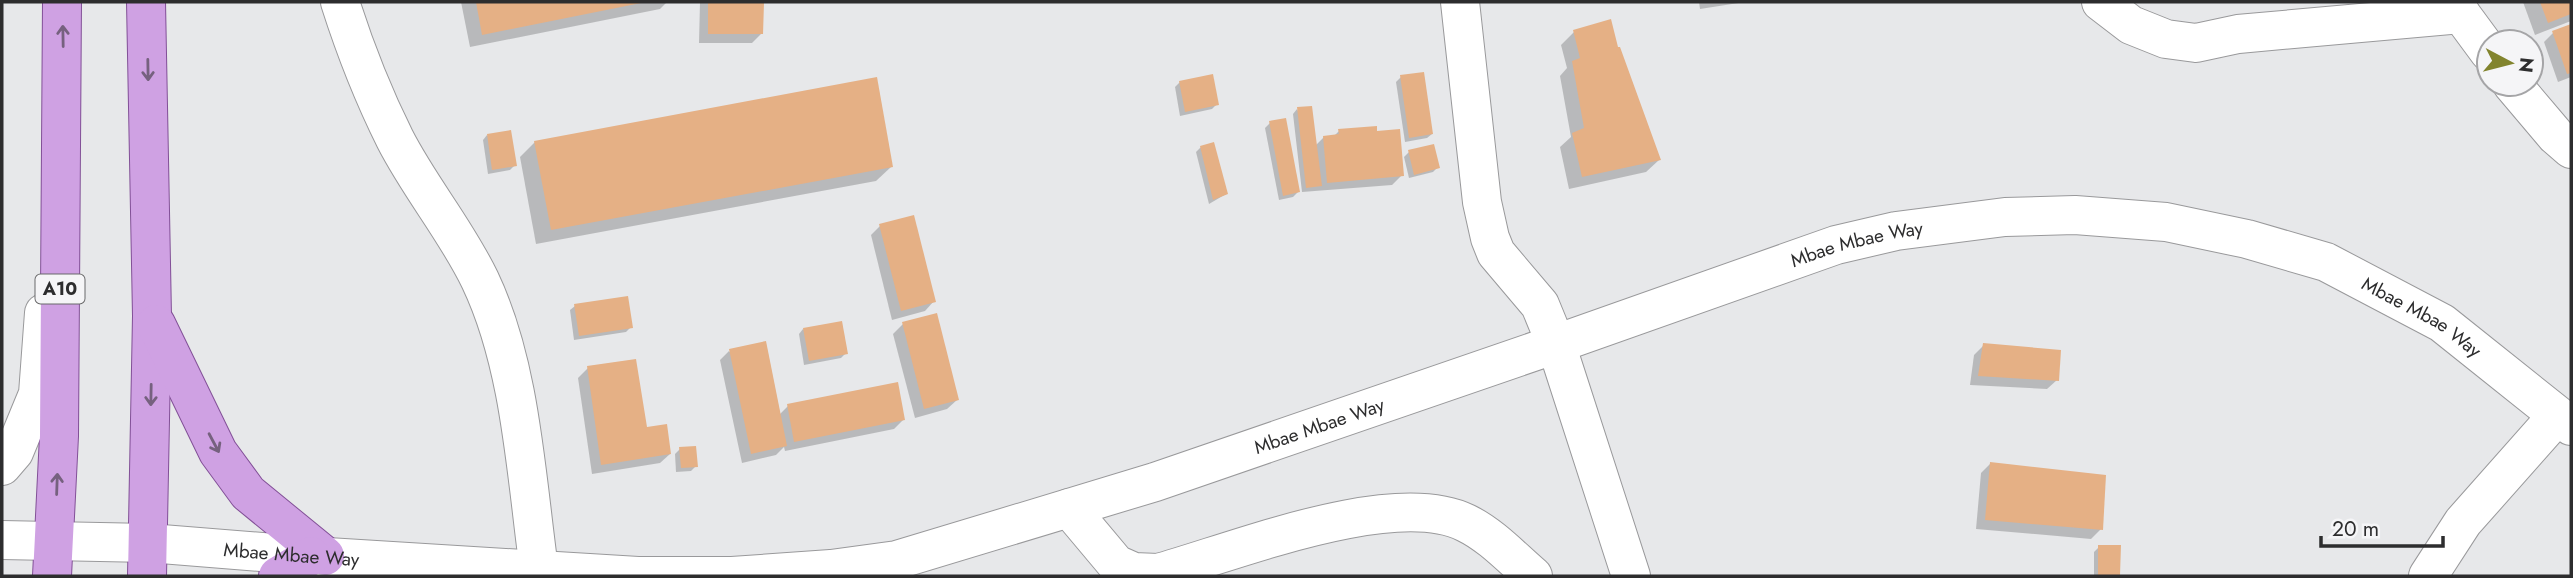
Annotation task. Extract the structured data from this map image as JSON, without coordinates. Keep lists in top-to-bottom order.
{
  "streets": {
    "main road": ["A10"],
    "street": ["Mbae Mbae Way"]
  },
  "crossings": [
    ["Mbae Mbae Way", "A10"]
  ],
  "scale_bar": "20 m",
  "north": "right"
}
